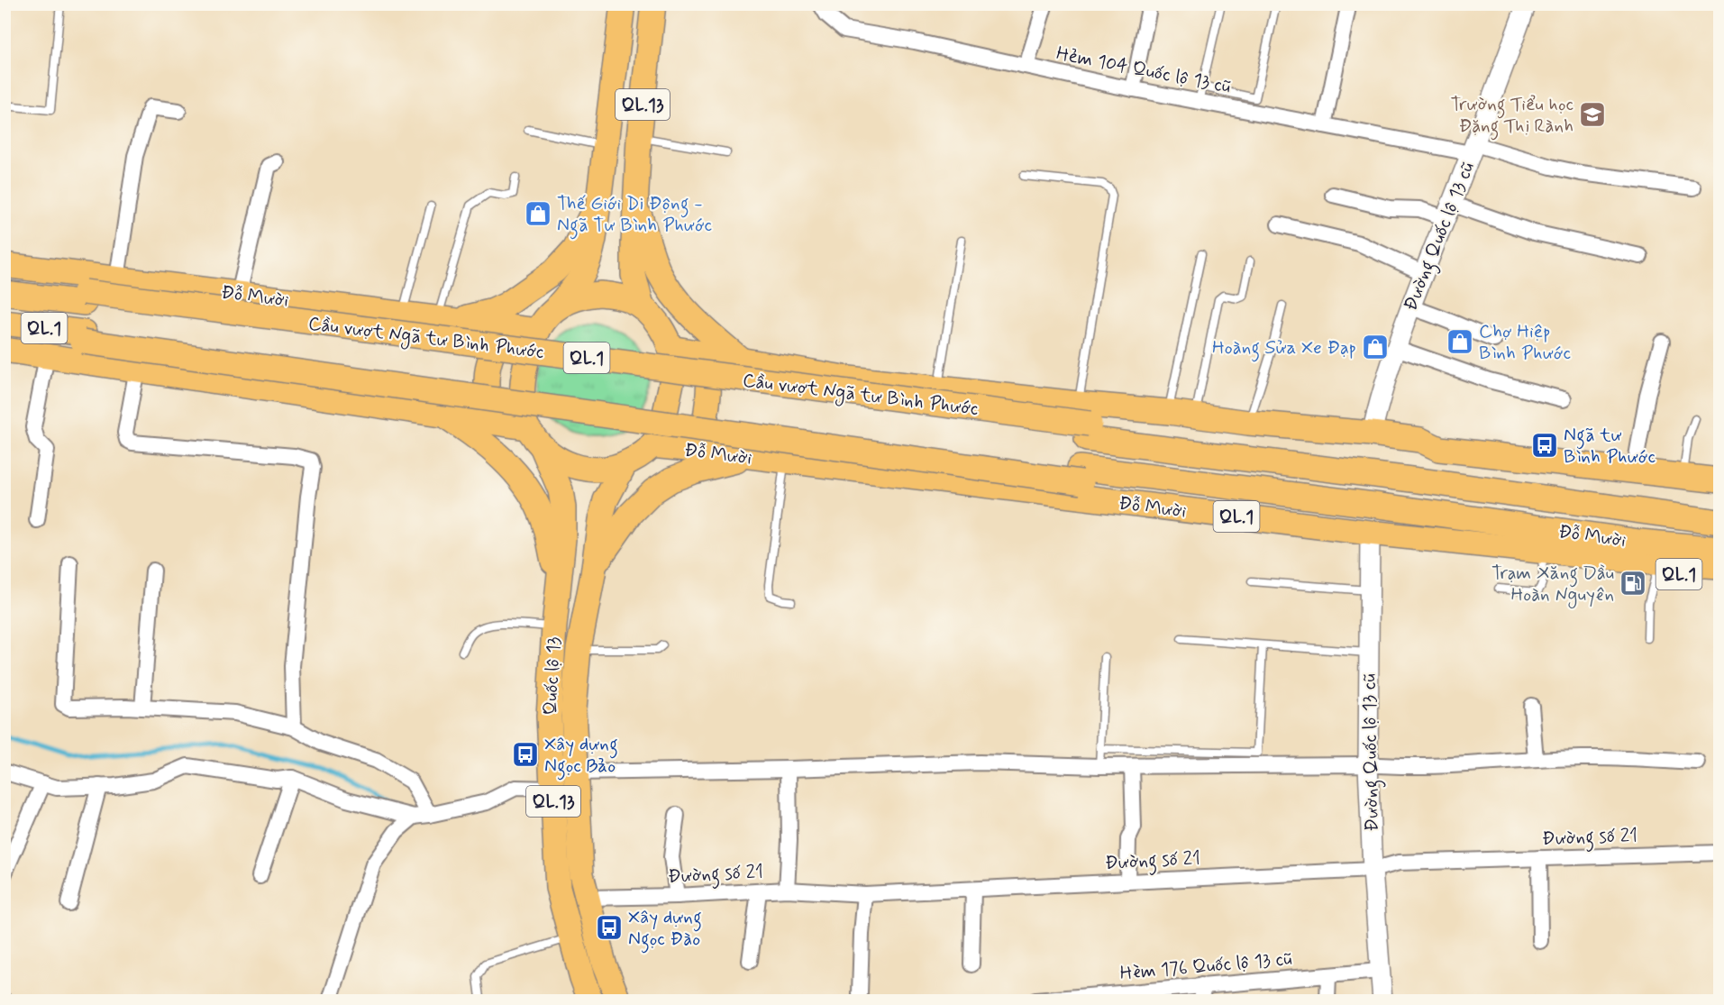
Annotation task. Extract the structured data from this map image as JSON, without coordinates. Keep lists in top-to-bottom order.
{
  "streets": {
    "highway": [
      "QL.13",
      "Đường Quốc lộ 13 cũ",
      "Đỗ Mười",
      "QL.1",
      "Cầu vượt Ngã tư Bình Phước",
      "Quốc lộ 13"
    ],
    "street": ["Hẻm 104 Quốc lộ 13 cũ", "Đường số 21", "Hèm 176 Quốc lộ 13 cũ"]
  },
  "crossings": [
    ["Hẻm 104 Quốc lộ 13 cũ", "Đường Quốc lộ 13 cũ"],
    ["QL.13", "Đỗ Mười"],
    ["QL.13", "QL.1"],
    ["QL.13", "Quốc lộ 13"],
    ["Đường Quốc lộ 13 cũ", "Đỗ Mười"],
    ["Đường Quốc lộ 13 cũ", "Đường số 21"],
    ["Đường Quốc lộ 13 cũ", "Hèm 176 Quốc lộ 13 cũ"],
    ["Đỗ Mười", "QL.1"],
    ["Đỗ Mười", "Cầu vượt Ngã tư Bình Phước"],
    ["Đỗ Mười", "Quốc lộ 13"],
    ["QL.1", "Cầu vượt Ngã tư Bình Phước"],
    ["QL.1", "Quốc lộ 13"],
    ["Quốc lộ 13", "Đường số 21"]
  ],
  "places": {
    "school or university": ["Trường Tiểu học Đặng Thị Rành"],
    "shop": ["Thế Giới Di Động - Ngã Tư Bình Phước", "Chợ Hiệp Bình Phước", "Hoàng Sửa Xe Đạp"],
    "bus stop": ["Ngã tư Bình Phước", "Xây dựng Ngọc Bảo", "Xây dựng Ngọc Đào"],
    "fuel station": ["Trạm Xăng Dầu Hoàn Nguyên"]
  }
}
